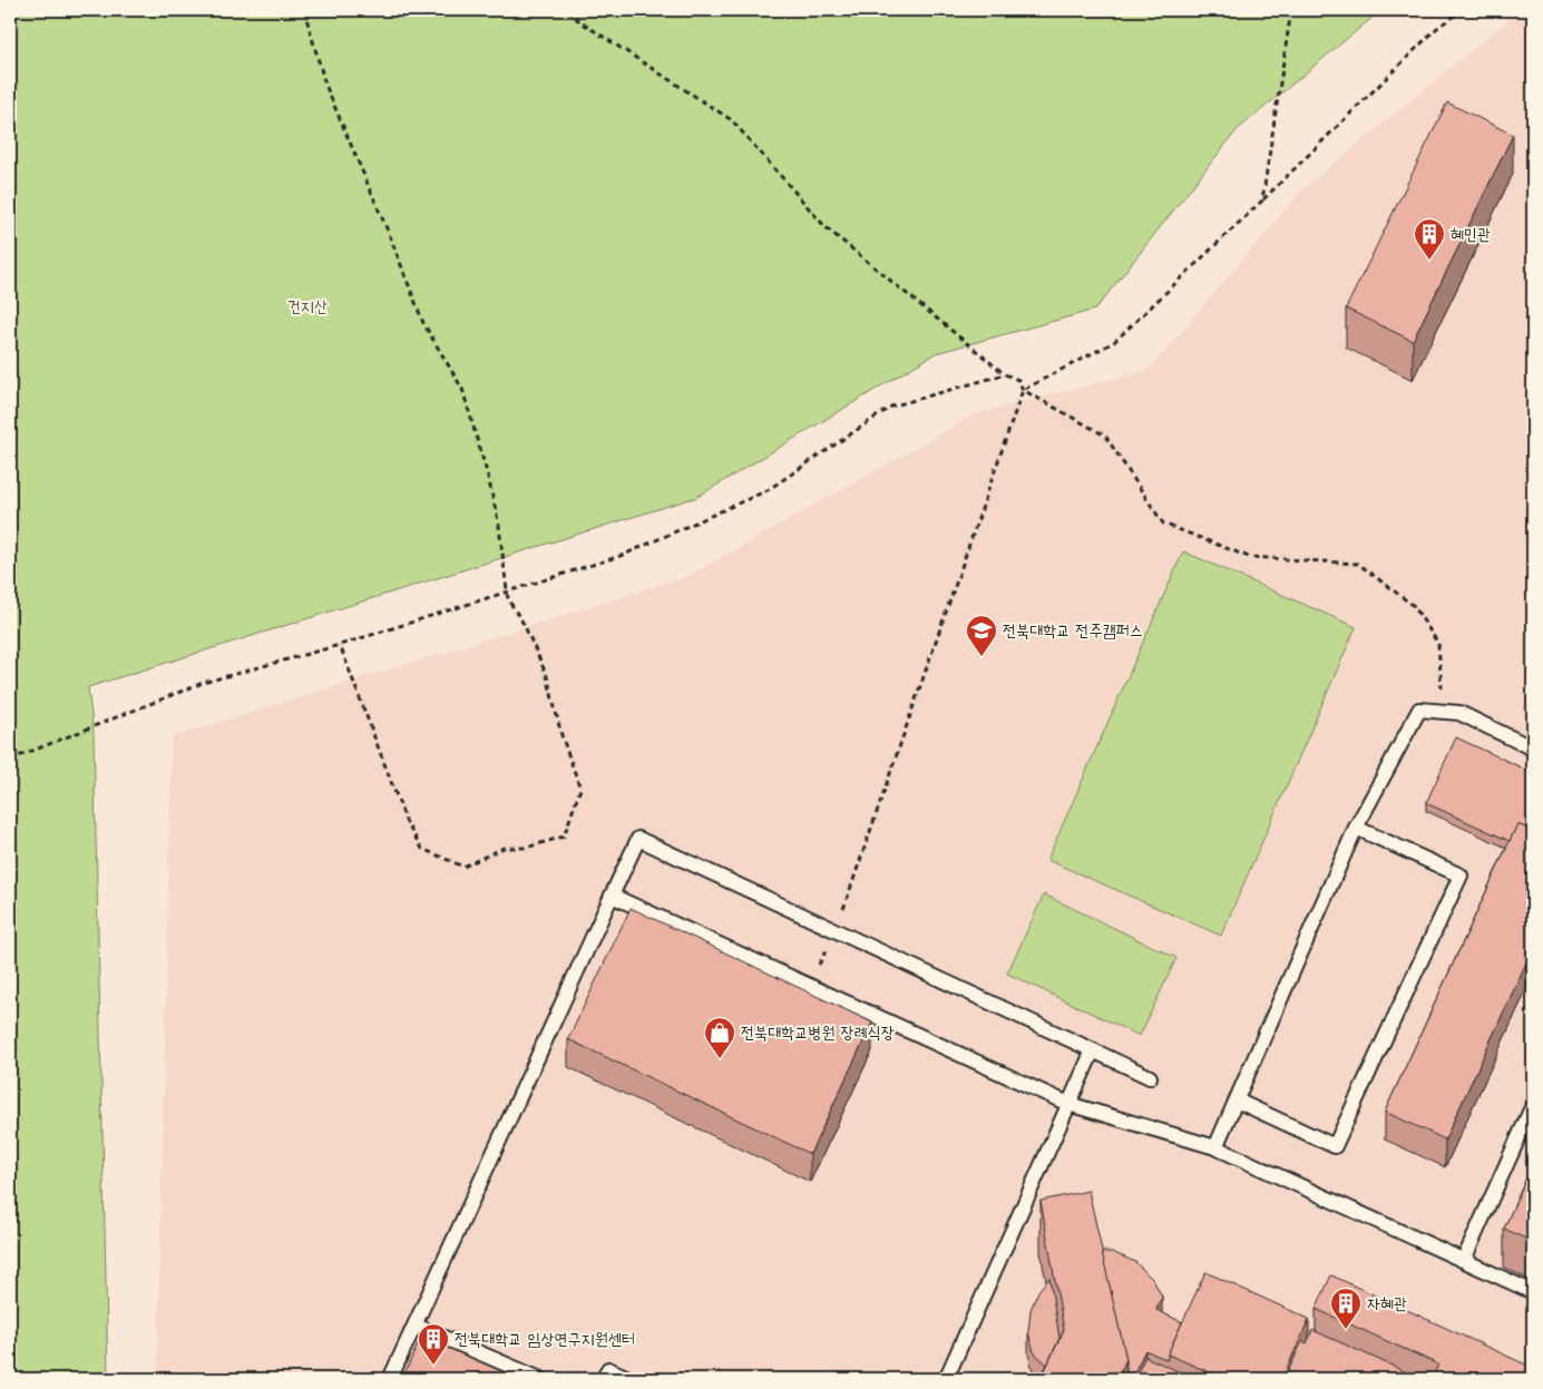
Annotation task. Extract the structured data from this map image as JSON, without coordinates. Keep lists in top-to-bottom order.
{
  "parks": ["건지산"],
  "places": {
    "building": ["혜민관", "자혜관", "전북대학교 임상연구지원센터"],
    "school or university": ["전북대학교 전주캠퍼스"],
    "shop": ["전북대학교병원 장례식장"]
  }
}
